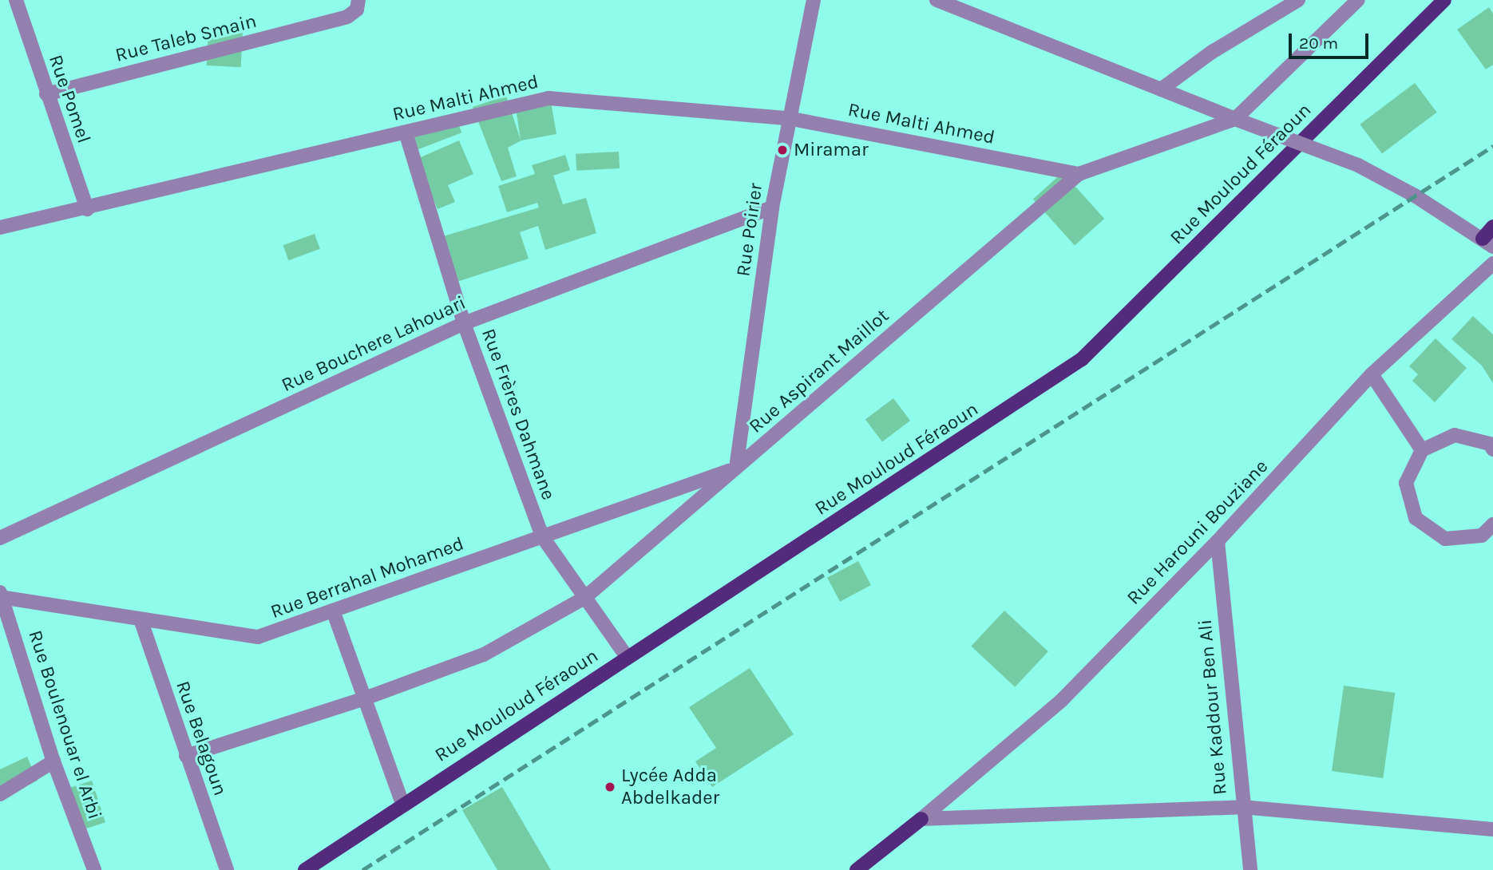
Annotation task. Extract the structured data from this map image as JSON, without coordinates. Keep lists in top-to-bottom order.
{
  "streets": {
    "main road": ["Rue Mouloud Féraoun"],
    "street": [
      "Rue Taleb Smain",
      "Rue Malti Ahmed",
      "Rue Pomel",
      "Rue Poirier",
      "Rue Bouchere Lahouari",
      "Rue Aspirant Maillot",
      "Rue Frères Dahmane",
      "Rue Harouni Bouziane",
      "Rue Berrahal Mohamed",
      "Rue Kaddour Ben Ali",
      "Rue Boulenouar el Arbi",
      "Rue Belagoun"
    ]
  },
  "crossings": [
    ["Rue Taleb Smain", "Rue Pomel"],
    ["Rue Malti Ahmed", "Rue Pomel"],
    ["Rue Malti Ahmed", "Rue Poirier"],
    ["Rue Malti Ahmed", "Rue Aspirant Maillot"],
    ["Rue Malti Ahmed", "Rue Frères Dahmane"],
    ["Rue Mouloud Féraoun", "Rue Frères Dahmane"],
    ["Rue Poirier", "Rue Bouchere Lahouari"],
    ["Rue Poirier", "Rue Aspirant Maillot"],
    ["Rue Poirier", "Rue Berrahal Mohamed"],
    ["Rue Bouchere Lahouari", "Rue Frères Dahmane"],
    ["Rue Aspirant Maillot", "Rue Frères Dahmane"],
    ["Rue Aspirant Maillot", "Rue Berrahal Mohamed"],
    ["Rue Aspirant Maillot", "Rue Belagoun"],
    ["Rue Frères Dahmane", "Rue Berrahal Mohamed"],
    ["Rue Harouni Bouziane", "Rue Kaddour Ben Ali"],
    ["Rue Berrahal Mohamed", "Rue Boulenouar el Arbi"],
    ["Rue Berrahal Mohamed", "Rue Belagoun"]
  ],
  "places": ["Miramar", "Lycée Adda Abdelkader"],
  "scale_bar": "20 m"
}
